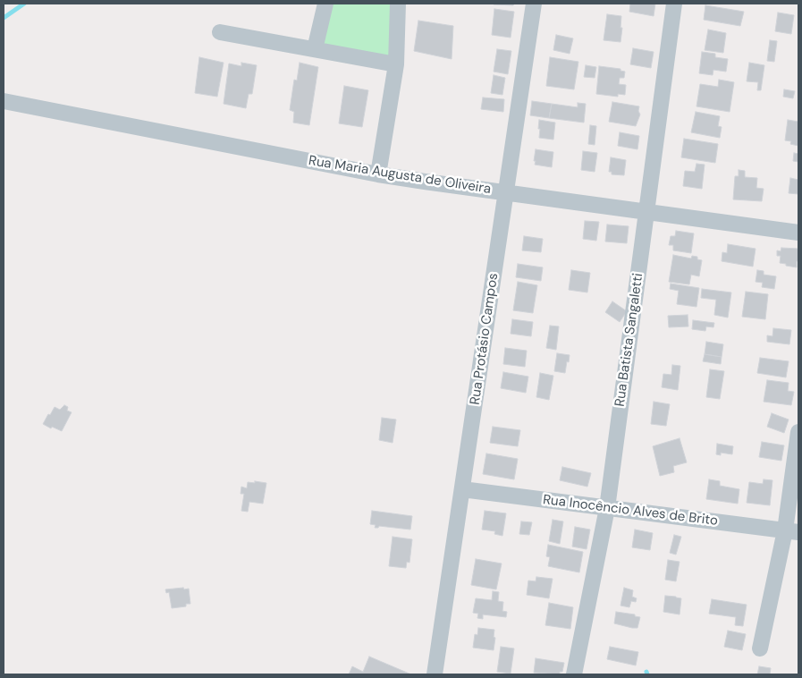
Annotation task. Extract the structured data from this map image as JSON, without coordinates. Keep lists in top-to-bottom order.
{
  "streets": {
    "street": [
      "Rua Maria Augusta de Oliveira",
      "Rua Protásio Campos",
      "Rua Batista Sangaletti",
      "Rua Inocêncio Alves de Brito"
    ]
  },
  "crossings": [
    ["Rua Maria Augusta de Oliveira", "Rua Protásio Campos"],
    ["Rua Maria Augusta de Oliveira", "Rua Batista Sangaletti"],
    ["Rua Protásio Campos", "Rua Inocêncio Alves de Brito"],
    ["Rua Batista Sangaletti", "Rua Inocêncio Alves de Brito"]
  ]
}
